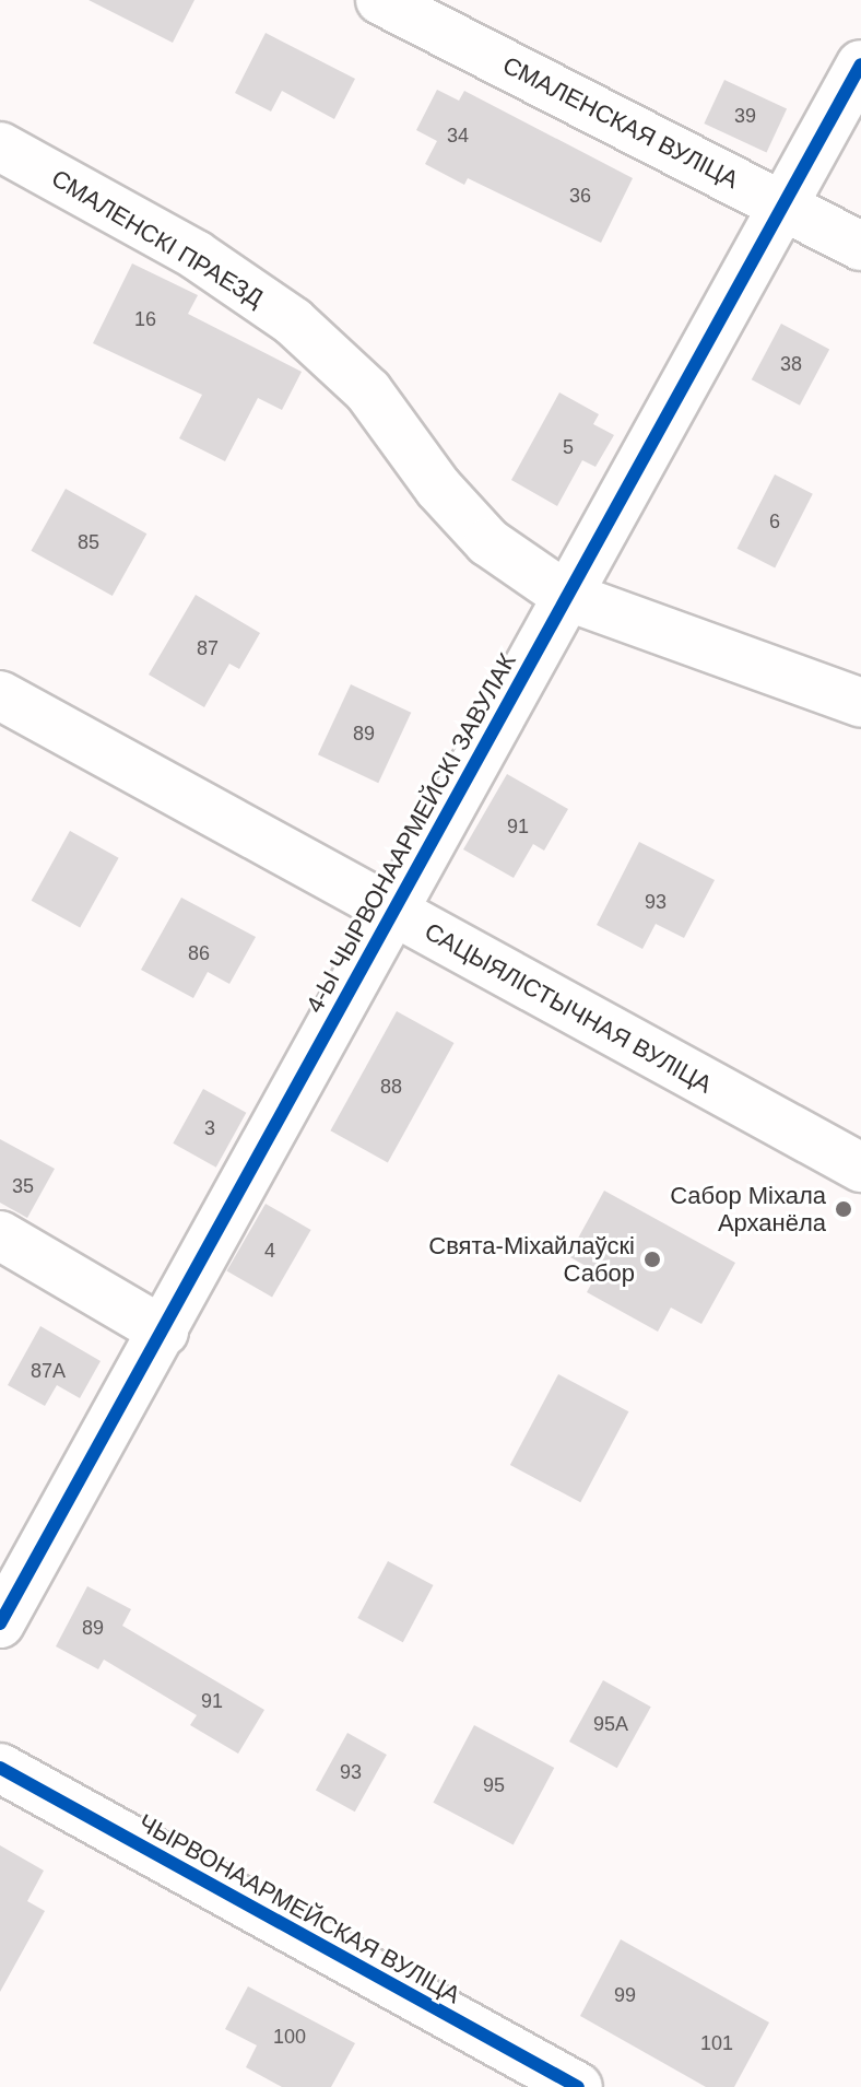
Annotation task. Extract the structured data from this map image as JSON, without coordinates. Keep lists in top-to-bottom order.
{
  "streets": {
    "street": [
      "СМАЛЕНСКАЯ ВУЛІЦА",
      "СМАЛЕНСКІ ПРАЕЗД",
      "4-Ы ЧЫРВОНААРМЕЙСКІ ЗАВУЛАК",
      "САЦЫЯЛІСТЫЧНАЯ ВУЛІЦА",
      "ЧЫРВОНААРМЕЙСКАЯ ВУЛІЦА"
    ]
  },
  "crossings": [
    ["СМАЛЕНСКАЯ ВУЛІЦА", "4-Ы ЧЫРВОНААРМЕЙСКІ ЗАВУЛАК"],
    ["СМАЛЕНСКІ ПРАЕЗД", "4-Ы ЧЫРВОНААРМЕЙСКІ ЗАВУЛАК"],
    ["4-Ы ЧЫРВОНААРМЕЙСКІ ЗАВУЛАК", "САЦЫЯЛІСТЫЧНАЯ ВУЛІЦА"]
  ],
  "places": ["Сабор Міхала Арханёла", "Свята-Міхайлаўскі Сабор"],
  "house_numbers": [
    "39",
    "34",
    "36",
    "16",
    "38",
    "5",
    "6",
    "85",
    "87",
    "89",
    "91",
    "93",
    "86",
    "88",
    "3",
    "35",
    "4",
    "87А",
    "89",
    "91",
    "95А",
    "93",
    "95",
    "99",
    "100",
    "101"
  ]
}
